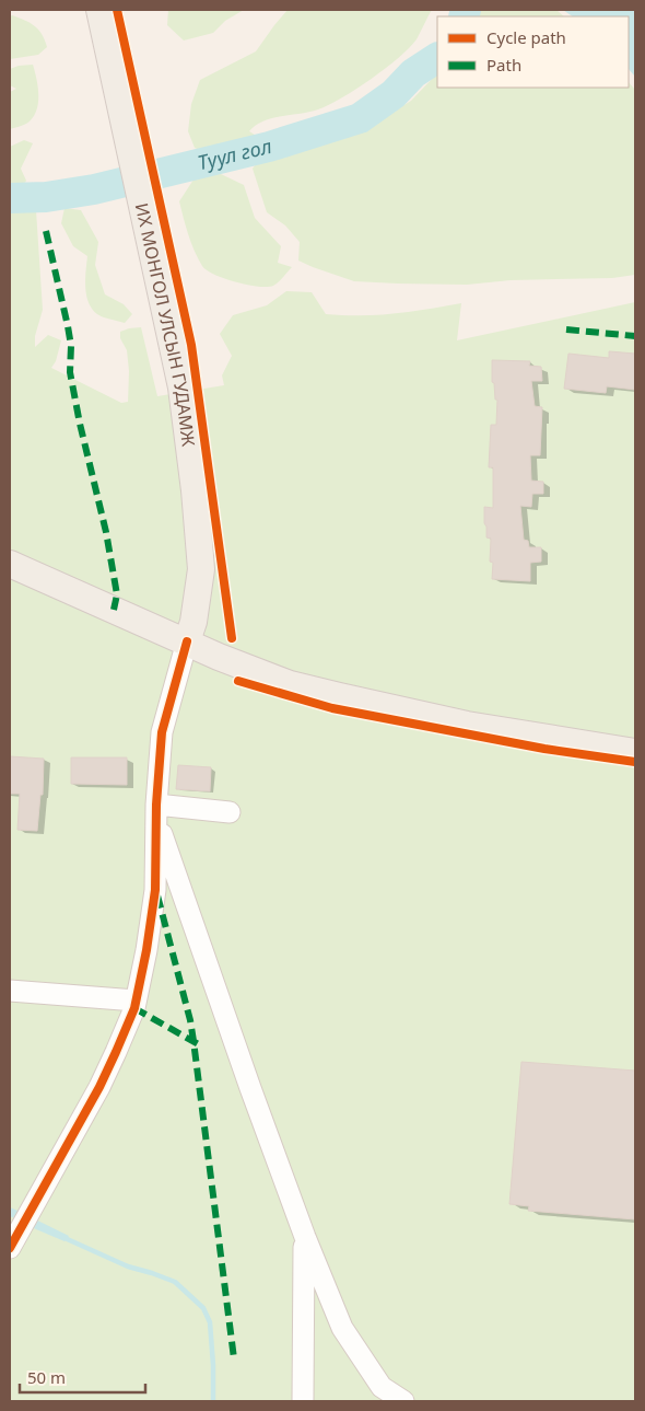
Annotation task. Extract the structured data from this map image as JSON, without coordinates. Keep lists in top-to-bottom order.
{
  "streets": {
    "main road": ["ИХ МОНГОЛ УЛСЫН ГУДАМЖ"]
  },
  "water": ["Туул гол"],
  "legend": ["Cycle path", "Path"],
  "scale_bar": "50 m"
}
